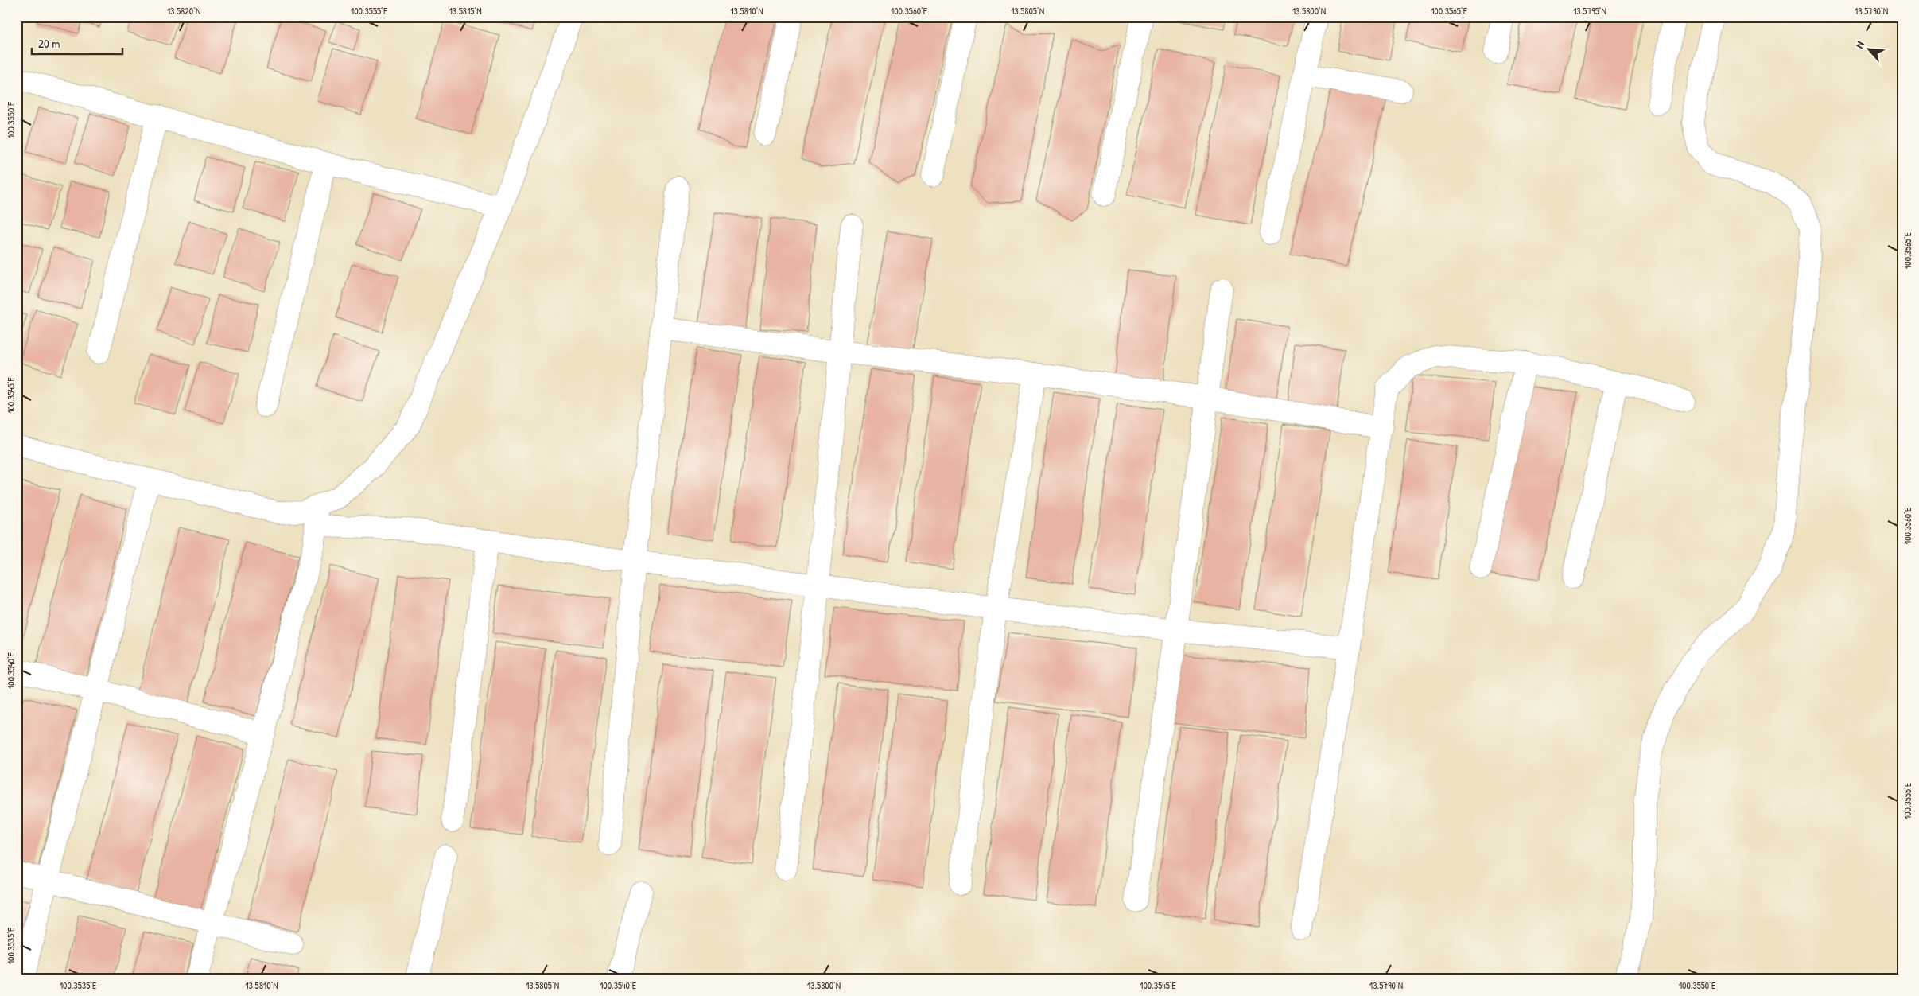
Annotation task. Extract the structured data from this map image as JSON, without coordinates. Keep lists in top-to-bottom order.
{
  "scale_bar": "20 m",
  "north": "top left",
  "coordinates": [
    "13.5820°N",
    "100.3555°E",
    "13.5815°N",
    "13.5810°N",
    "100.3560°E",
    "13.5805°N",
    "13.5800°N",
    "100.3565°E",
    "13.5795°N",
    "13.5790°N",
    "100.3550°E",
    "100.3545°E",
    "100.3540°E",
    "100.3535°E"
  ]
}
